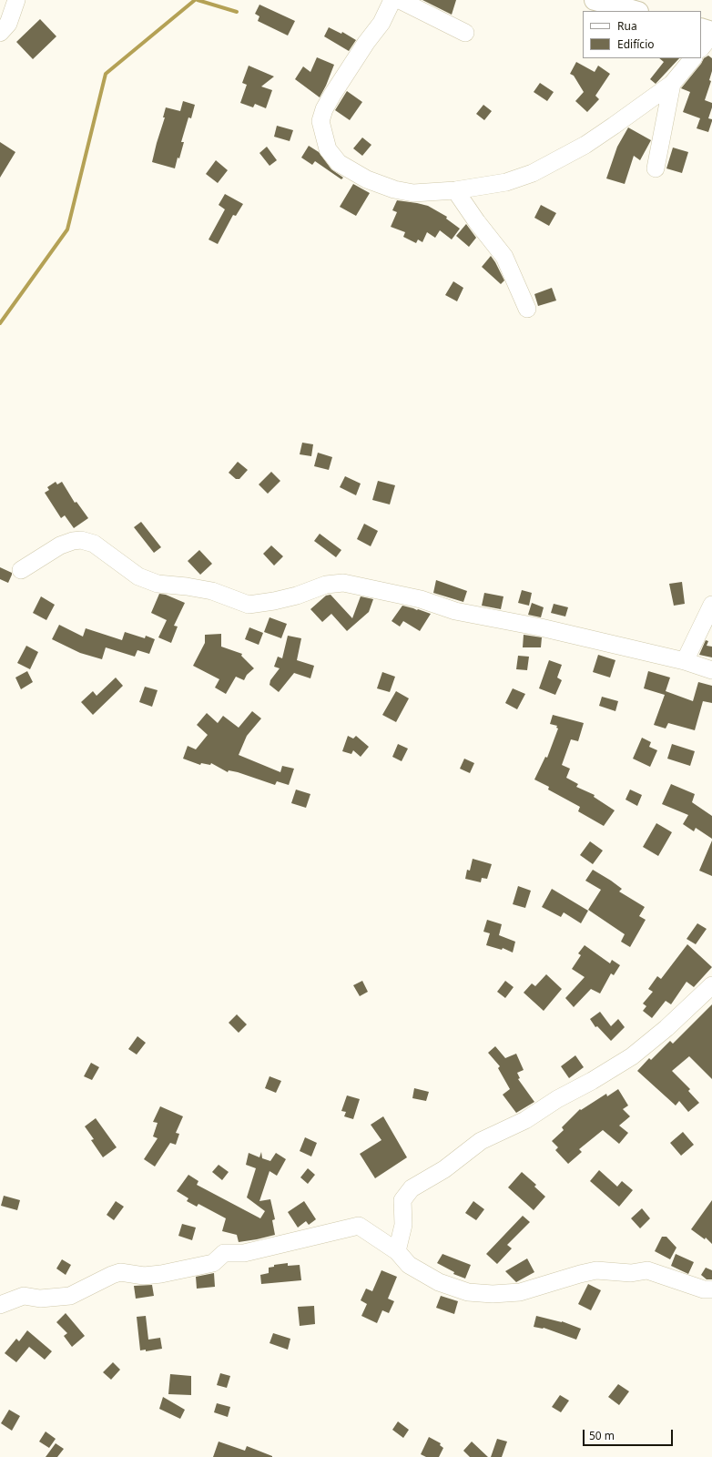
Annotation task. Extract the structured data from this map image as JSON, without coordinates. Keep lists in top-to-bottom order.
{
  "legend": ["Rua", "Edifício"],
  "scale_bar": "50 m"
}
